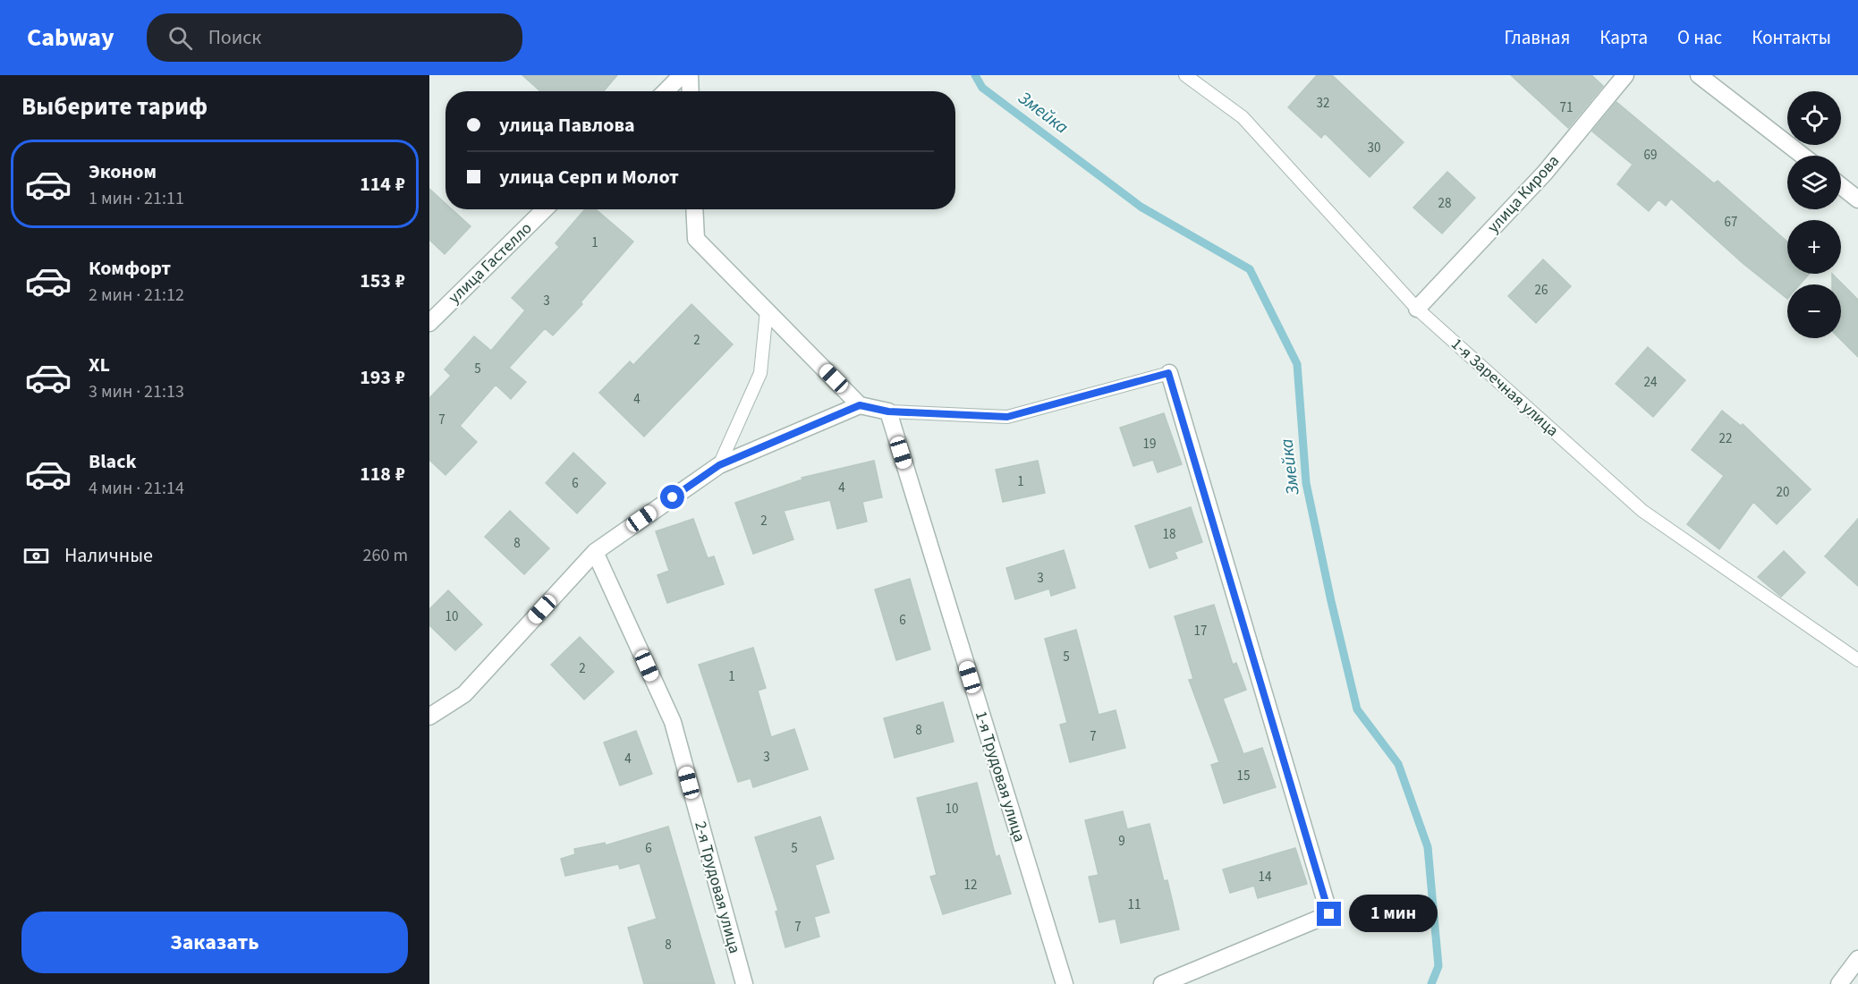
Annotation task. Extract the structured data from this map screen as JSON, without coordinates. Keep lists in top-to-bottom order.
{
  "streets": {
    "street": [
      "улица Кирова",
      "улица Гастелло",
      "1-я Трудовая улица",
      "2-я Трудовая улица"
    ],
    "lane": ["1-я Заречная улица"]
  },
  "crossings": [
    ["улица Кирова", "1-я Заречная улица"]
  ],
  "water": ["Змейка"],
  "house_numbers": [
    "32",
    "71",
    "30",
    "69",
    "28",
    "67",
    "1",
    "26",
    "3",
    "2",
    "5",
    "24",
    "4",
    "7",
    "22",
    "19",
    "1",
    "6",
    "4",
    "20",
    "2",
    "18",
    "8",
    "3",
    "10",
    "6",
    "17",
    "5",
    "2",
    "1",
    "8",
    "7",
    "3",
    "4",
    "15",
    "10",
    "9",
    "6",
    "5",
    "14",
    "12",
    "11",
    "7",
    "8"
  ],
  "page": {
    "header": "Cabway",
    "search": "Поиск",
    "nav": [
      "Главная",
      "Карта",
      "О нас",
      "Контакты"
    ],
    "heading": "Выберите тариф",
    "map_buttons": ["+", "−"],
    "banner": ["улица Павлова", "улица Серп и Молот"],
    "list": [
      {
        "name": "Эконом",
        "note": "1 мин · 21:11",
        "value": "114 ₽"
      },
      {
        "name": "Комфорт",
        "note": "2 мин · 21:12",
        "value": "153 ₽"
      },
      {
        "name": "XL",
        "note": "3 мин · 21:13",
        "value": "193 ₽"
      },
      {
        "name": "Black",
        "note": "4 мин · 21:14",
        "value": "118 ₽"
      }
    ],
    "pay": ["Наличные", "260 m"],
    "bubble": "1 мин",
    "buttons": "Заказать"
  }
}
